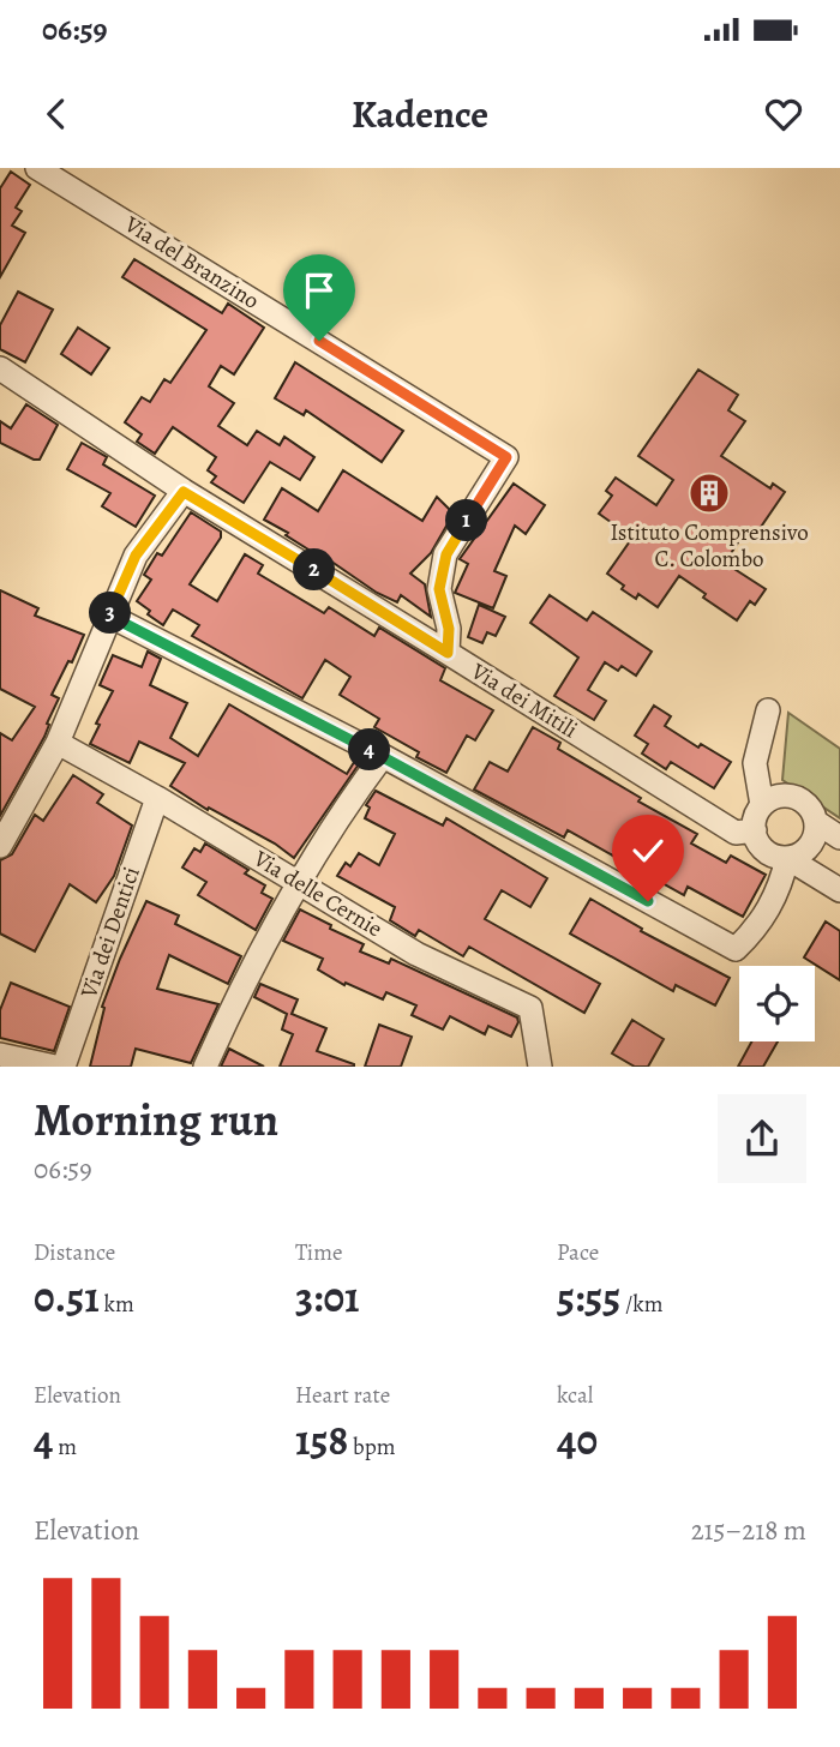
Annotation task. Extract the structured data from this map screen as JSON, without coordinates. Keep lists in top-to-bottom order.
{
  "streets": {
    "street": [
      "Via del Branzino",
      "Via dei Mitili",
      "Via delle Cernie",
      "Via dei Dentici"
    ]
  },
  "crossings": [
    ["Via del Branzino", "Via dei Mitili"],
    ["Via delle Cernie", "Via dei Dentici"]
  ],
  "places": {
    "building": ["Istituto Comprensivo C. Colombo"]
  },
  "page": {
    "status": "06:59",
    "header": "Kadence",
    "pins": [
      "1",
      "2",
      "3",
      "4"
    ],
    "heading": ["Morning run", "06:59"],
    "stats": [
      ["Distance", "0.51 km"],
      ["Time", "3:01"],
      ["Pace", "5:55 /km"],
      ["Elevation", "4 m"],
      ["Heart rate", "158 bpm"],
      ["kcal", "40"]
    ],
    "chart": ["Elevation", "215–218 m"]
  }
}
